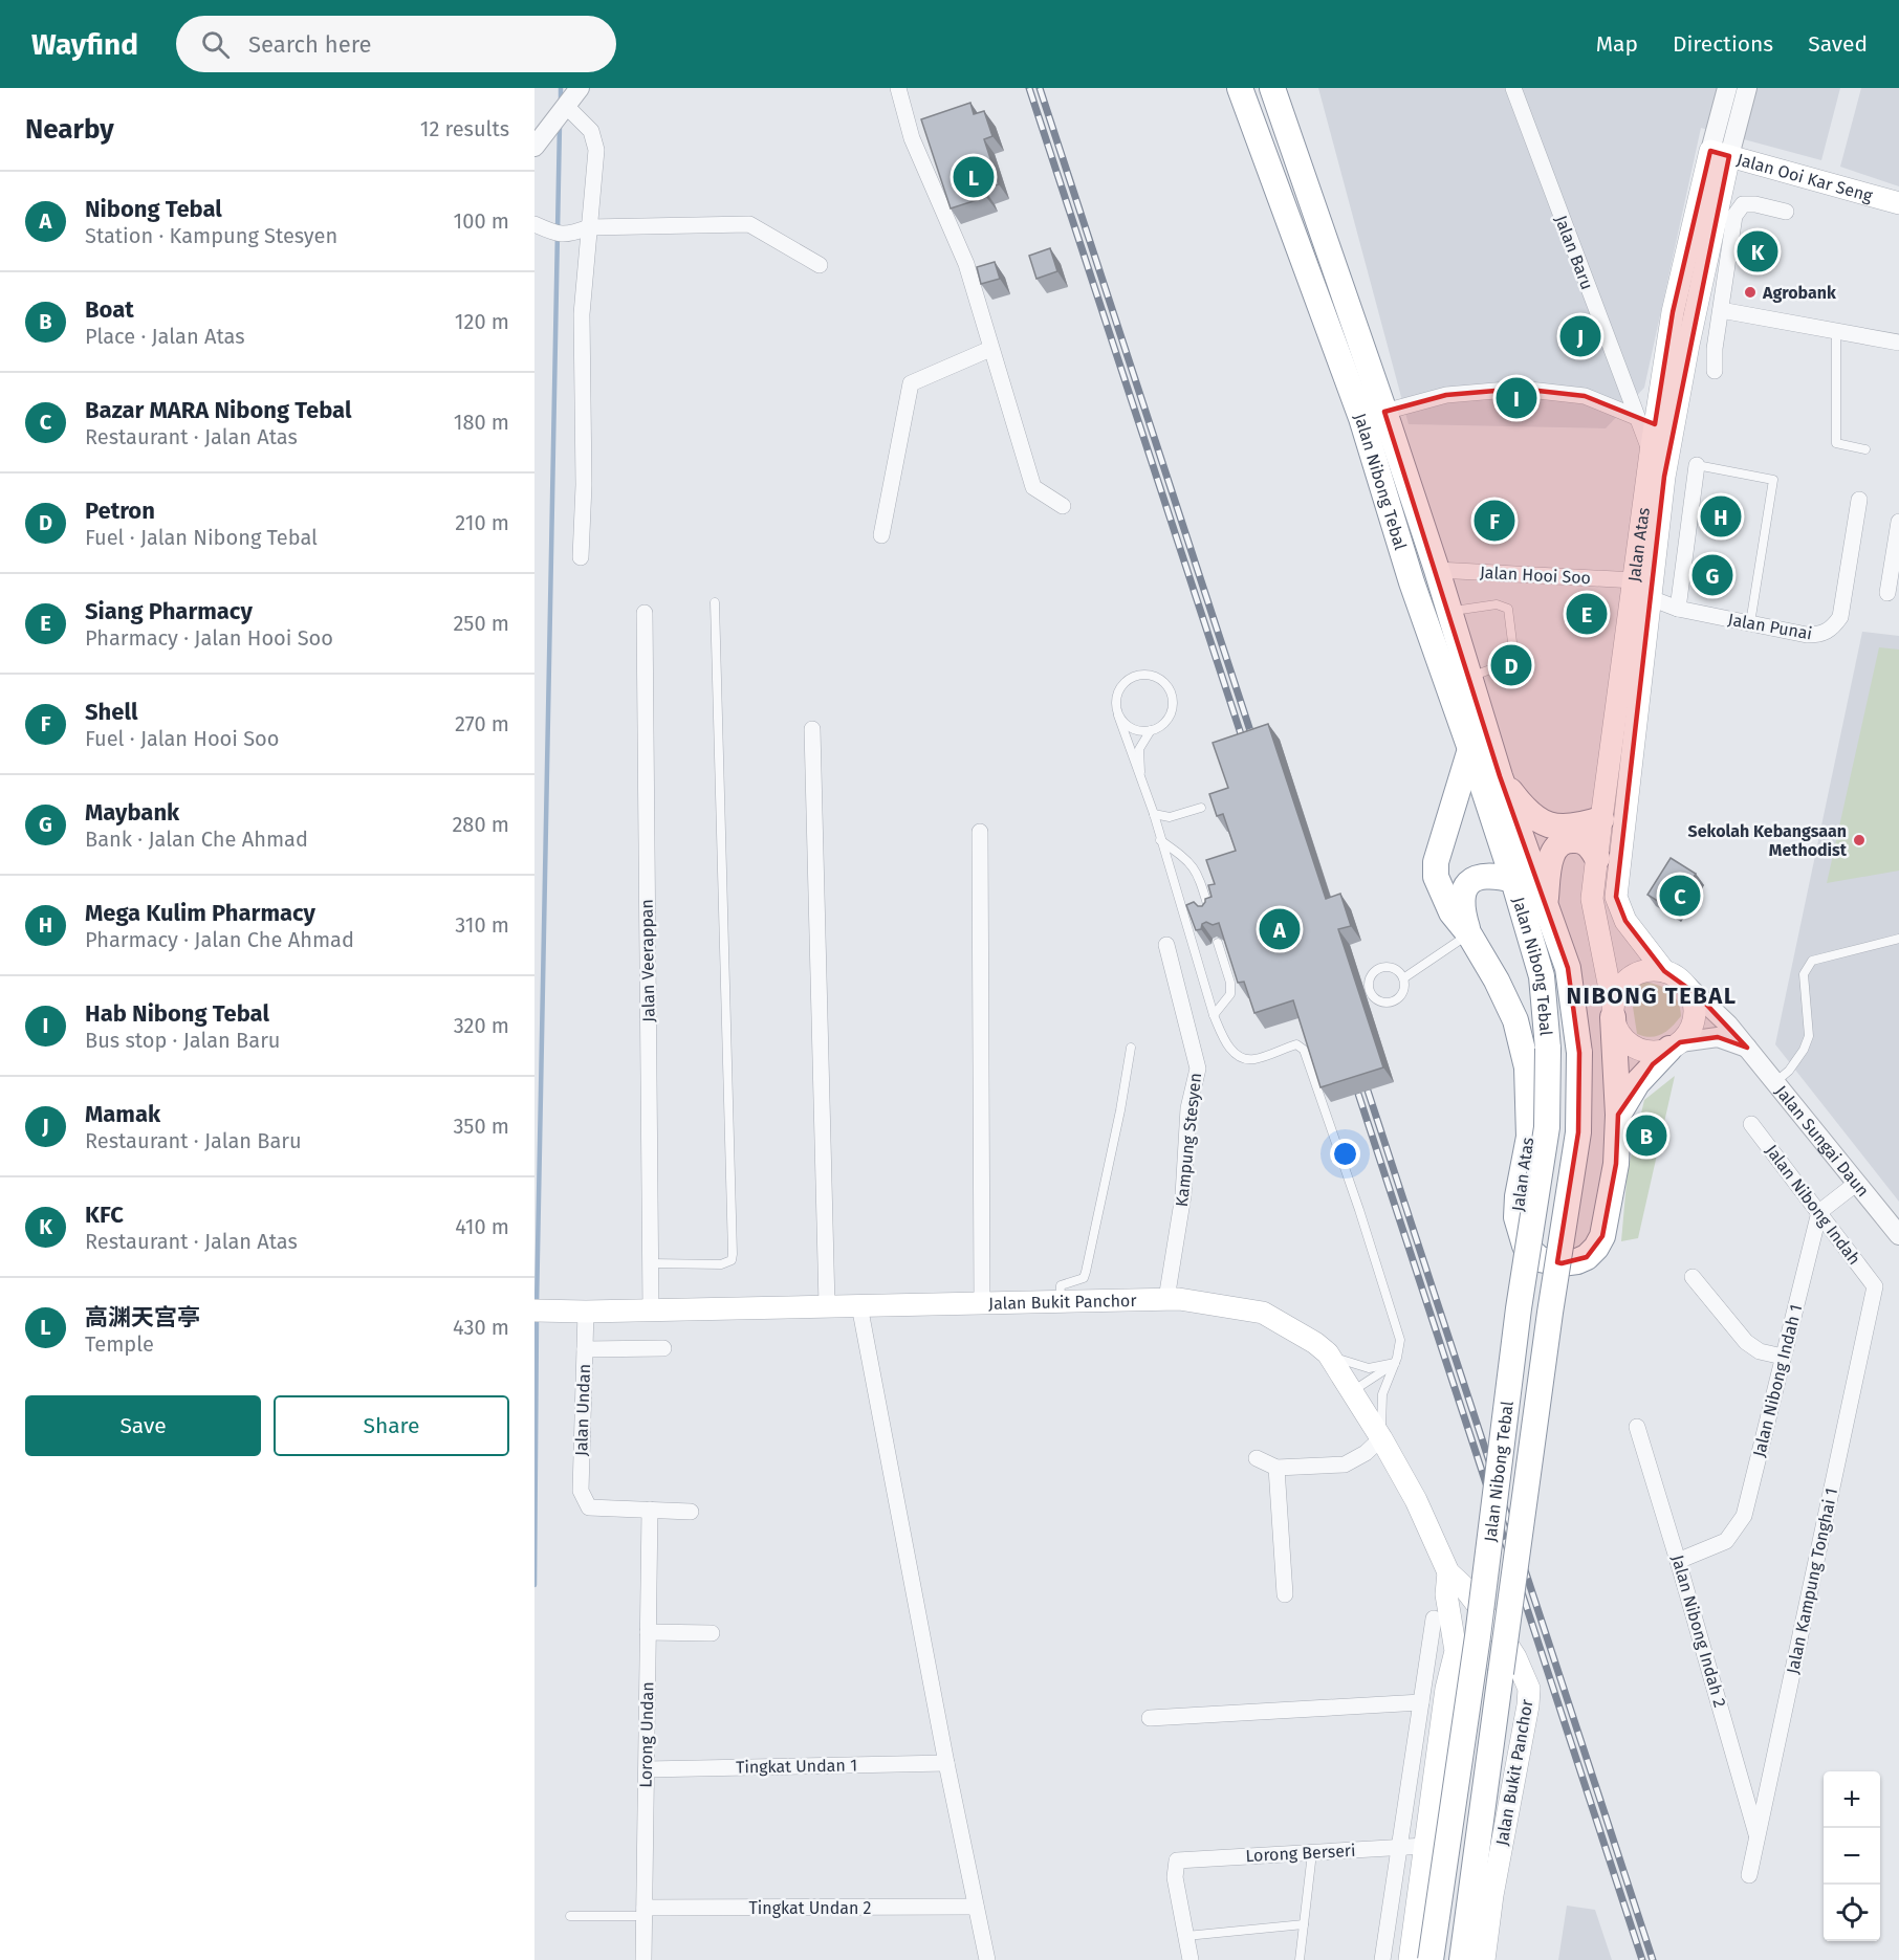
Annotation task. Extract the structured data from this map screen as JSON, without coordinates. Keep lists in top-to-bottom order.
{
  "streets": {
    "highway": ["Jalan Nibong Tebal", "Jalan Atas"],
    "main road": ["Jalan Ooi Kar Seng", "Jalan Bukit Panchor"],
    "street": [
      "Jalan Baru",
      "Jalan Hooi Soo",
      "Jalan Punai",
      "Jalan Veerappan",
      "Kampung Stesyen",
      "Jalan Sungai Daun",
      "Jalan Nibong Indah",
      "Jalan Nibong Indah 1",
      "Jalan Undan",
      "Jalan Kampung Tonghai 1",
      "Jalan Nibong Indah 2",
      "Lorong Undan",
      "Tingkat Undan 1",
      "Lorong Berseri",
      "Tingkat Undan 2"
    ]
  },
  "crossings": [
    ["Jalan Ooi Kar Seng", "Jalan Atas"],
    ["Jalan Baru", "Jalan Atas"],
    ["Jalan Nibong Tebal", "Jalan Hooi Soo"],
    ["Jalan Atas", "Jalan Hooi Soo"],
    ["Jalan Atas", "Jalan Punai"],
    ["Jalan Atas", "Jalan Sungai Daun"],
    ["Jalan Veerappan", "Jalan Bukit Panchor"],
    ["Kampung Stesyen", "Jalan Bukit Panchor"],
    ["Jalan Nibong Indah", "Jalan Nibong Indah 1"],
    ["Jalan Nibong Indah", "Jalan Kampung Tonghai 1"],
    ["Jalan Bukit Panchor", "Jalan Undan"],
    ["Jalan Bukit Panchor", "Lorong Berseri"],
    ["Jalan Nibong Indah 1", "Jalan Nibong Indah 2"],
    ["Jalan Undan", "Lorong Undan"],
    ["Jalan Kampung Tonghai 1", "Jalan Nibong Indah 2"],
    ["Lorong Undan", "Tingkat Undan 1"],
    ["Lorong Undan", "Tingkat Undan 2"]
  ],
  "districts": ["NIBONG TEBAL"],
  "places": ["Agrobank", "Sekolah Kebangsaan Methodist"],
  "page": {
    "header": "Wayfind",
    "search": "Search here",
    "nav": ["Map", "Directions", "Saved"],
    "heading": ["Nearby", "12 results"],
    "pins": [
      "L",
      "K",
      "J",
      "I",
      "H",
      "F",
      "G",
      "E",
      "D",
      "C",
      "A",
      "B"
    ],
    "list": [
      {
        "mark": "A",
        "name": "Nibong Tebal",
        "note": "Station · Kampung Stesyen",
        "value": "100 m"
      },
      {
        "mark": "B",
        "name": "Boat",
        "note": "Place · Jalan Atas",
        "value": "120 m"
      },
      {
        "mark": "C",
        "name": "Bazar MARA Nibong Tebal",
        "note": "Restaurant · Jalan Atas",
        "value": "180 m"
      },
      {
        "mark": "D",
        "name": "Petron",
        "note": "Fuel · Jalan Nibong Tebal",
        "value": "210 m"
      },
      {
        "mark": "E",
        "name": "Siang Pharmacy",
        "note": "Pharmacy · Jalan Hooi Soo",
        "value": "250 m"
      },
      {
        "mark": "F",
        "name": "Shell",
        "note": "Fuel · Jalan Hooi Soo",
        "value": "270 m"
      },
      {
        "mark": "G",
        "name": "Maybank",
        "note": "Bank · Jalan Che Ahmad",
        "value": "280 m"
      },
      {
        "mark": "H",
        "name": "Mega Kulim Pharmacy",
        "note": "Pharmacy · Jalan Che Ahmad",
        "value": "310 m"
      },
      {
        "mark": "I",
        "name": "Hab Nibong Tebal",
        "note": "Bus stop · Jalan Baru",
        "value": "320 m"
      },
      {
        "mark": "J",
        "name": "Mamak",
        "note": "Restaurant · Jalan Baru",
        "value": "350 m"
      },
      {
        "mark": "K",
        "name": "KFC",
        "note": "Restaurant · Jalan Atas",
        "value": "410 m"
      },
      {
        "mark": "L",
        "name": "高渊天宫亭",
        "note": "Temple",
        "value": "430 m"
      }
    ],
    "buttons": ["Save", "Share"],
    "map_buttons": ["+", "−"]
  }
}
